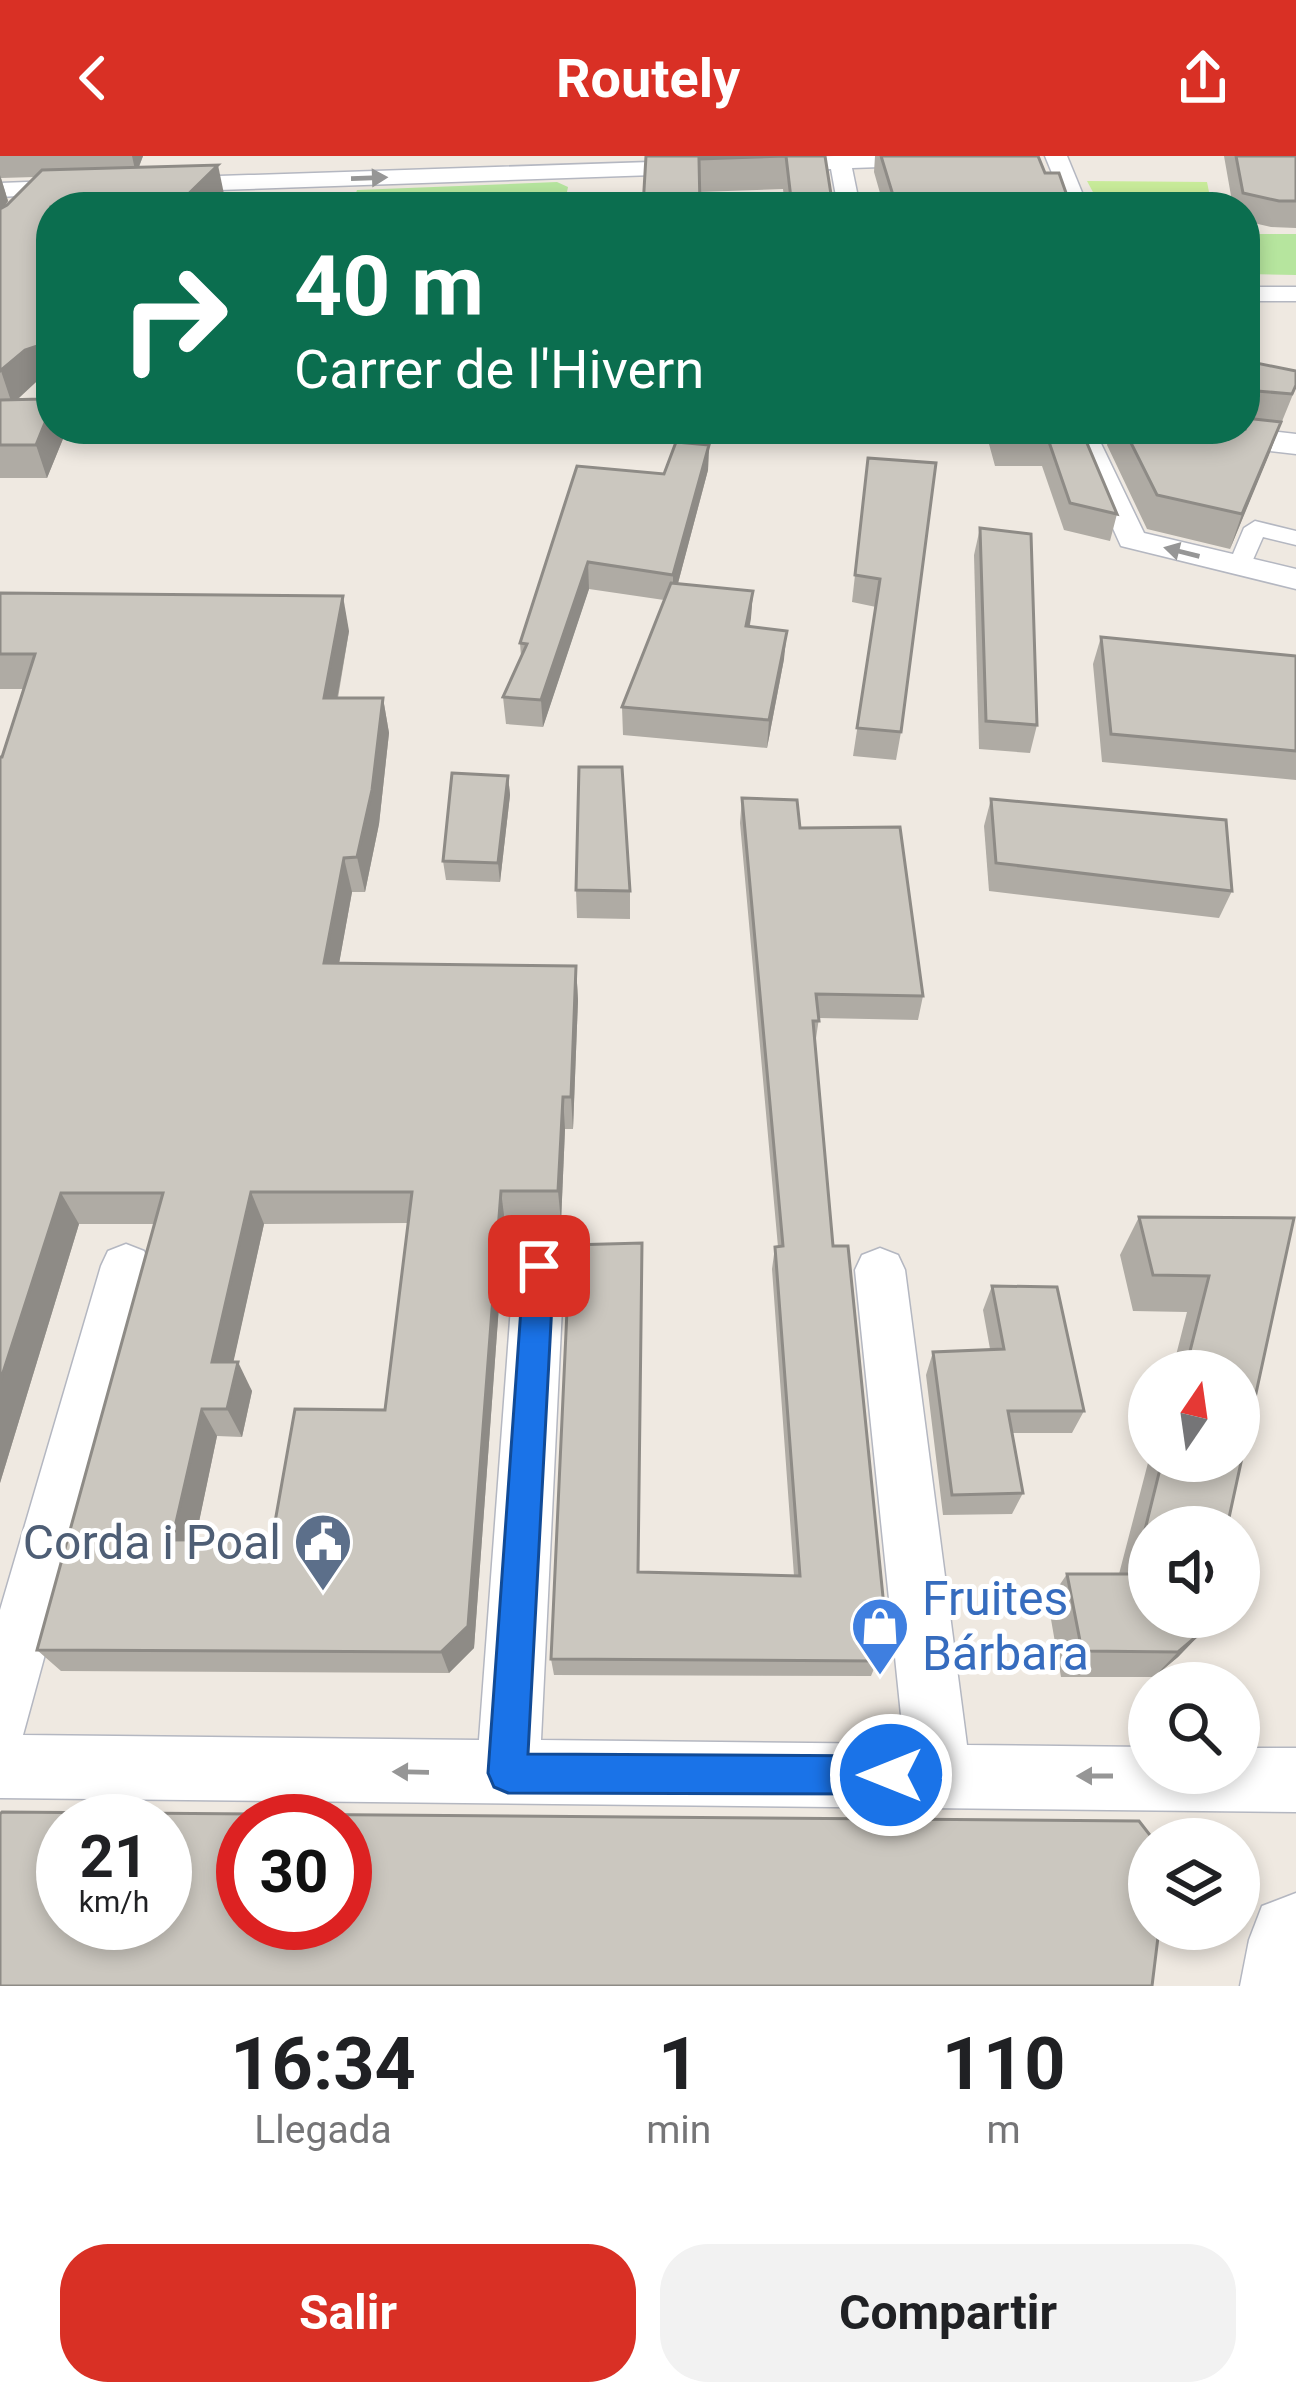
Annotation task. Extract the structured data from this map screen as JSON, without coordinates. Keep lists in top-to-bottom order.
{
  "places": {
    "public building": ["Corda i Poal"],
    "shop": ["Fruites Bárbara"]
  },
  "north": "top",
  "page": {
    "header": "Routely",
    "turn": ["40 m", "Carrer de l'Hivern"],
    "speed": "21 km/h",
    "limit": "30",
    "eta": [
      "16:34",
      "Llegada",
      "1",
      "min",
      "110",
      "m"
    ],
    "buttons": ["Salir", "Compartir"]
  }
}
